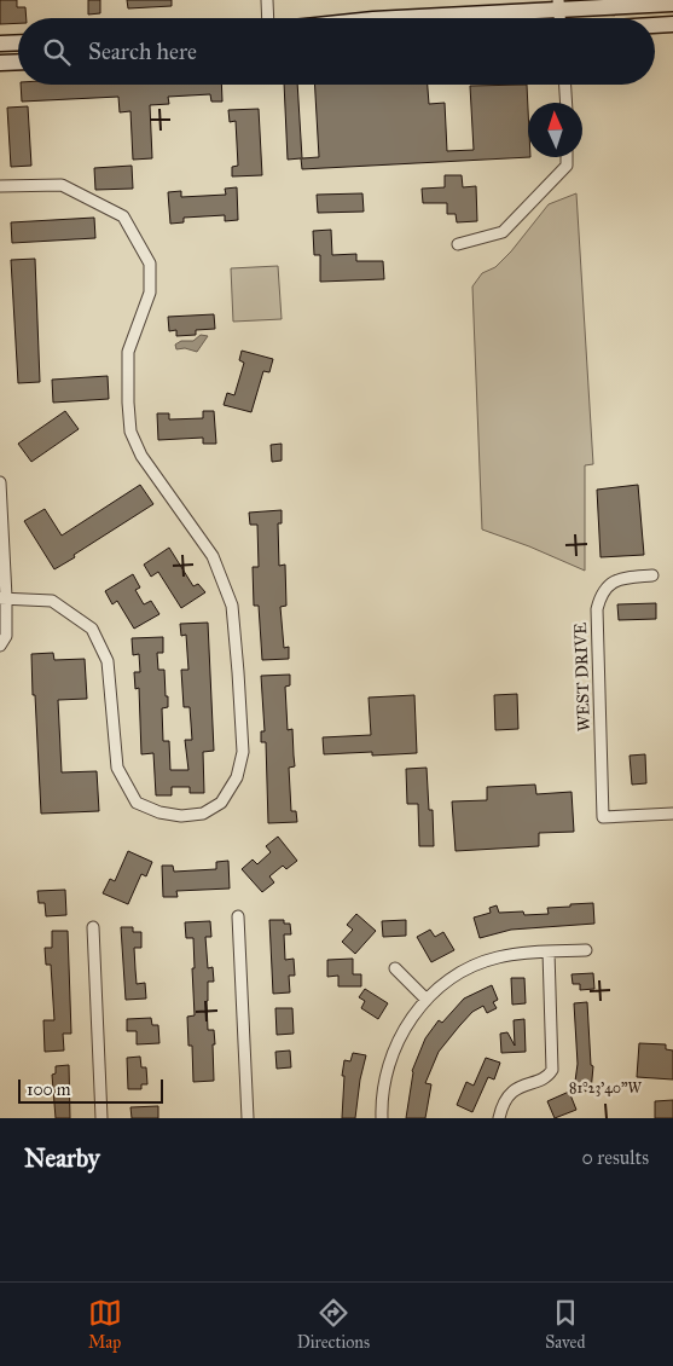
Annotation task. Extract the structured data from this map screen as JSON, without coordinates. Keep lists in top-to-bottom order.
{
  "streets": {
    "street": ["WEST DRIVE"]
  },
  "scale_bar": "100 m",
  "north": "top",
  "page": {
    "search": "Search here",
    "scale": "100 m",
    "heading": ["Nearby", "0 results"],
    "nav": ["Map", "Directions", "Saved"]
  },
  "coordinates": ["81°23'40\"W"]
}
